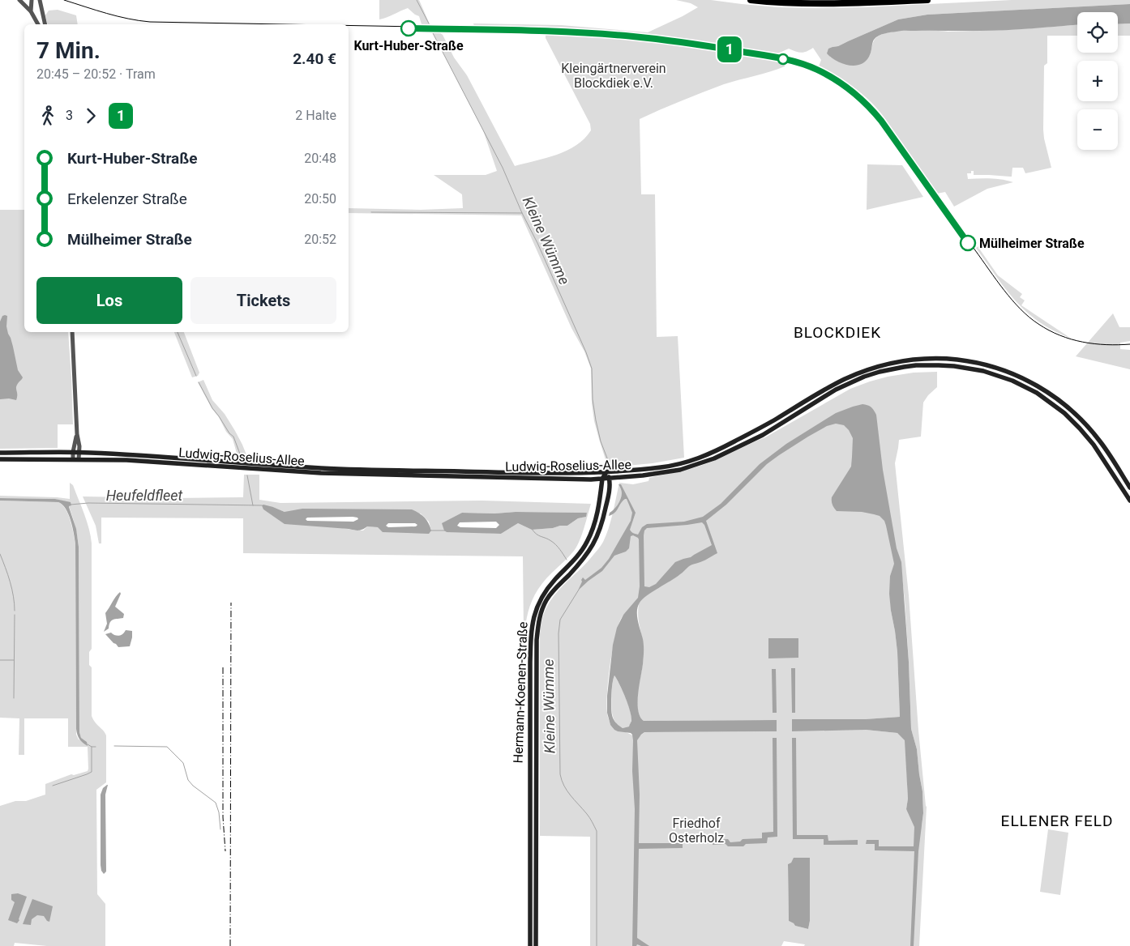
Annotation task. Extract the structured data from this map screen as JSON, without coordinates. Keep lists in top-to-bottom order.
{
  "streets": {
    "main road": ["Ludwig-Roselius-Allee", "Hermann-Koenen-Straße"]
  },
  "crossings": [
    ["Ludwig-Roselius-Allee", "Hermann-Koenen-Straße"]
  ],
  "districts": ["BLOCKDIEK", "ELLENER FELD"],
  "water": ["Kleine Wümme", "Heufeldfleet"],
  "parks": ["Kleingärtnerverein Blockdiek e.V.", "Friedhof Osterholz"],
  "places": ["Kurt-Huber-Straße", "Mülheimer Straße"],
  "lines": ["tram line 1"],
  "page": {
    "on_map": "1",
    "map_buttons": ["+", "−"],
    "heading": ["7 Min.", "20:45 – 20:52 · Tram", "2.40 €"],
    "legs": ["3", "1", "2 Halte"],
    "list": [
      {
        "name": "Kurt-Huber-Straße",
        "value": "20:48"
      },
      {
        "name": "Erkelenzer Straße",
        "value": "20:50"
      },
      {
        "name": "Mülheimer Straße",
        "value": "20:52"
      }
    ],
    "buttons": ["Los", "Tickets"]
  }
}
